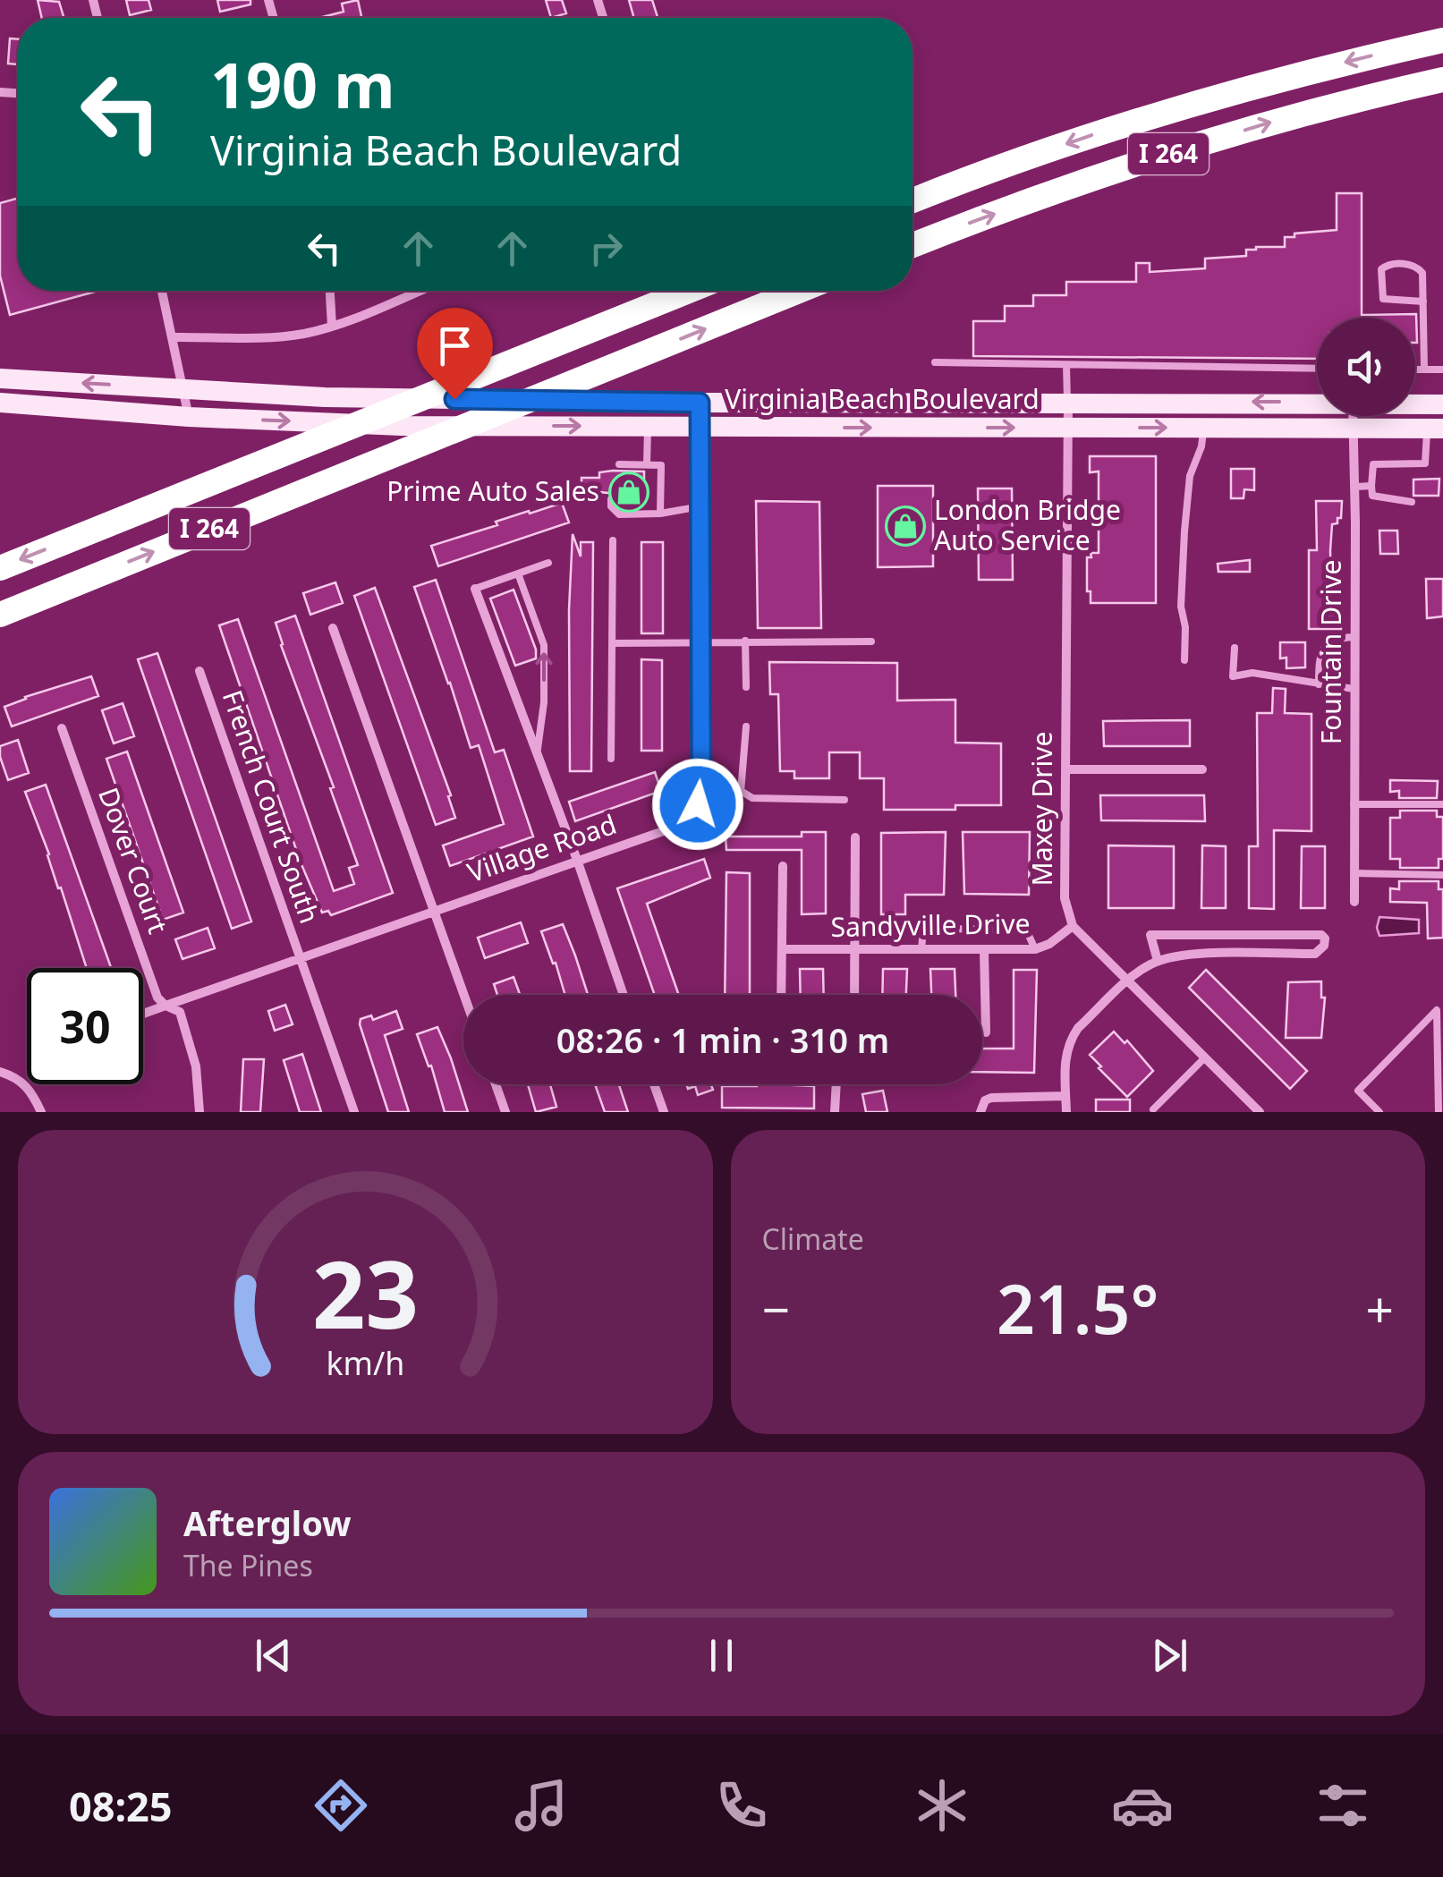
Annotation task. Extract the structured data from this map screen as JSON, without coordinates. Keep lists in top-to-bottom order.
{
  "streets": {
    "highway": ["I 264"],
    "main road": ["Virginia Beach Boulevard"],
    "street": [
      "Fountain Drive",
      "French Court South",
      "Maxey Drive",
      "Village Road",
      "Dover Court",
      "Sandyville Drive"
    ]
  },
  "crossings": [
    ["Virginia Beach Boulevard", "Fountain Drive"],
    ["Virginia Beach Boulevard", "Maxey Drive"],
    ["Virginia Beach Boulevard", "Village Road"],
    ["French Court South", "Village Road"],
    ["Maxey Drive", "Sandyville Drive"],
    ["Village Road", "Dover Court"]
  ],
  "places": {
    "shop": ["Prime Auto Sales", "London Bridge Auto Service"]
  },
  "page": {
    "turn": ["190 m", "Virginia Beach Boulevard"],
    "limit": "30",
    "trip": "08:26 · 1 min · 310 m",
    "tile": "Climate",
    "heat": ["−", "21.5°", "+"],
    "song": ["Afterglow", "The Pines"],
    "tabs": "08:25",
    "gauge": ["23", "km/h"]
  }
}
